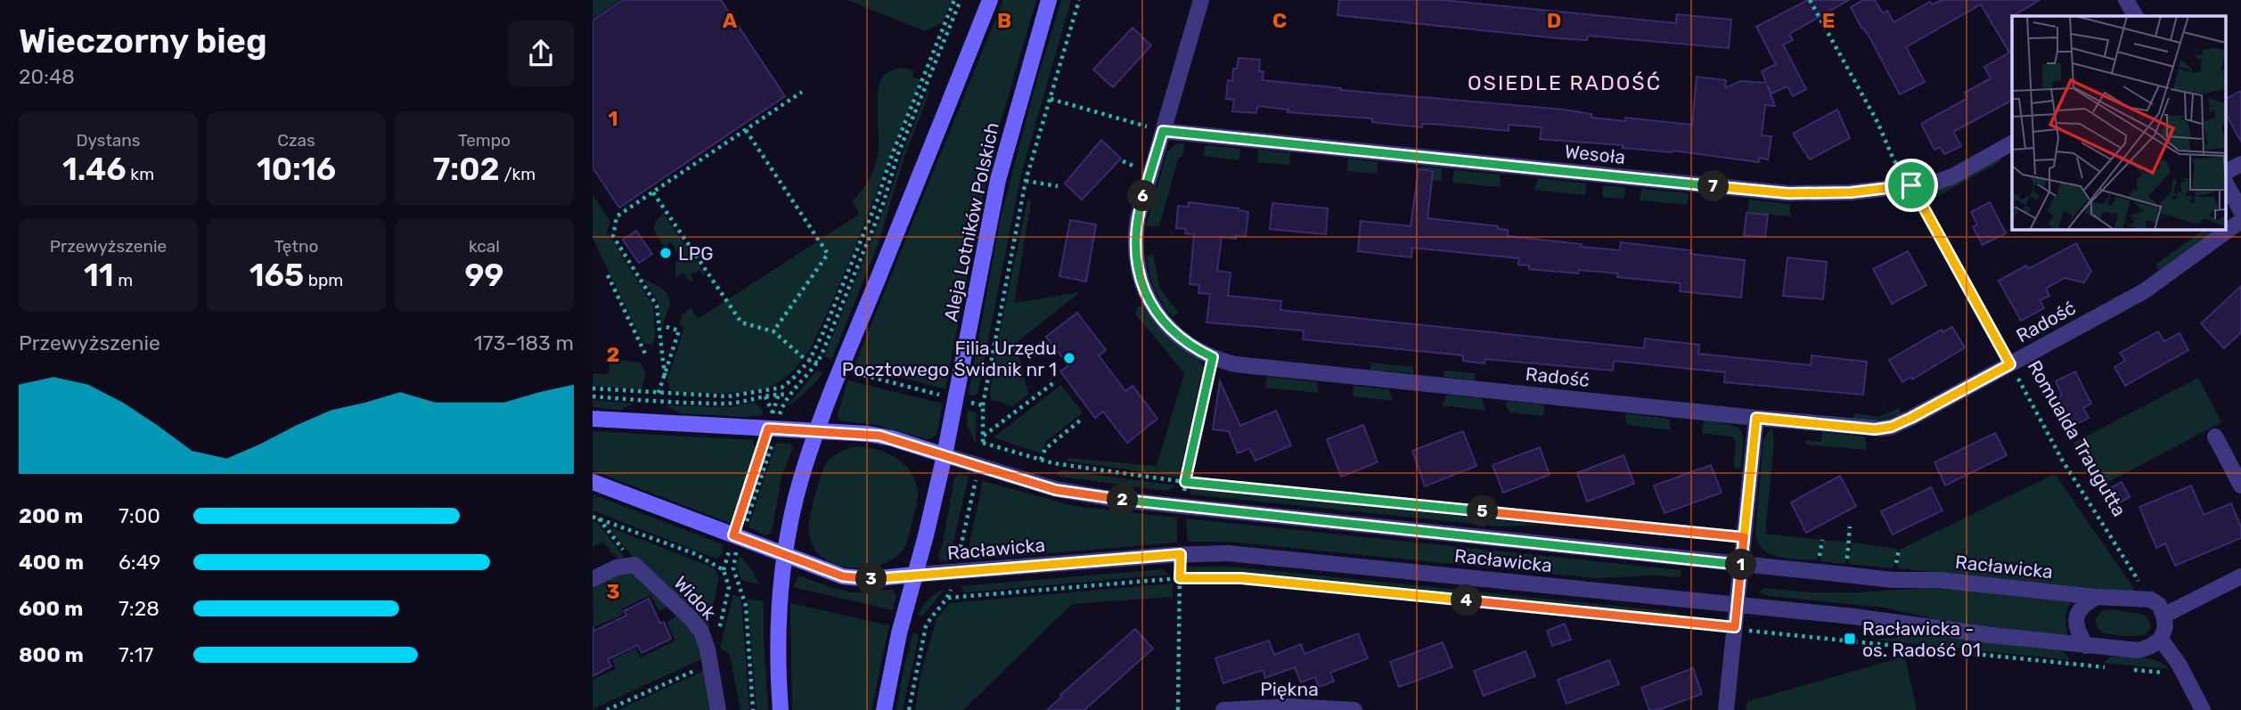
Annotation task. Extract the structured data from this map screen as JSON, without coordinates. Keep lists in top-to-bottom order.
{
  "streets": {
    "street": [
      "Wesoła",
      "Aleja Lotników Polskich",
      "Radość",
      "Racławicka",
      "Widok",
      "Piękna"
    ],
    "path": ["Romualda Traugutta"]
  },
  "crossings": [
    ["Wesoła", "Radość"],
    ["Wesoła", "Romualda Traugutta"],
    ["Aleja Lotników Polskich", "Racławicka"],
    ["Radość", "Romualda Traugutta"],
    ["Romualda Traugutta", "Racławicka"]
  ],
  "districts": ["OSIEDLE RADOŚĆ"],
  "places": {
    "other": ["LPG", "Filia Urzędu Pocztowego Świdnik nr 1"],
    "transit": ["Racławicka - os. Radość 01"]
  },
  "page": {
    "heading": ["Wieczorny bieg", "20:48"],
    "stats": [
      ["Dystans", "1.46 km"],
      ["Czas", "10:16"],
      ["Tempo", "7:02 /km"],
      ["Przewyższenie", "11 m"],
      ["Tętno", "165 bpm"],
      ["kcal", "99"]
    ],
    "pins": [
      "7",
      "6",
      "2",
      "5",
      "1",
      "3",
      "4"
    ],
    "chart": ["Przewyższenie", "173–183 m"],
    "list": [
      {
        "name": "200 m",
        "note": "7:00"
      },
      {
        "name": "400 m",
        "note": "6:49"
      },
      {
        "name": "600 m",
        "note": "7:28"
      },
      {
        "name": "800 m",
        "note": "7:17"
      }
    ]
  },
  "grid": {
    "columns": [
      "A",
      "B",
      "C",
      "D",
      "E"
    ],
    "rows": ["1", "2", "3"]
  }
}
